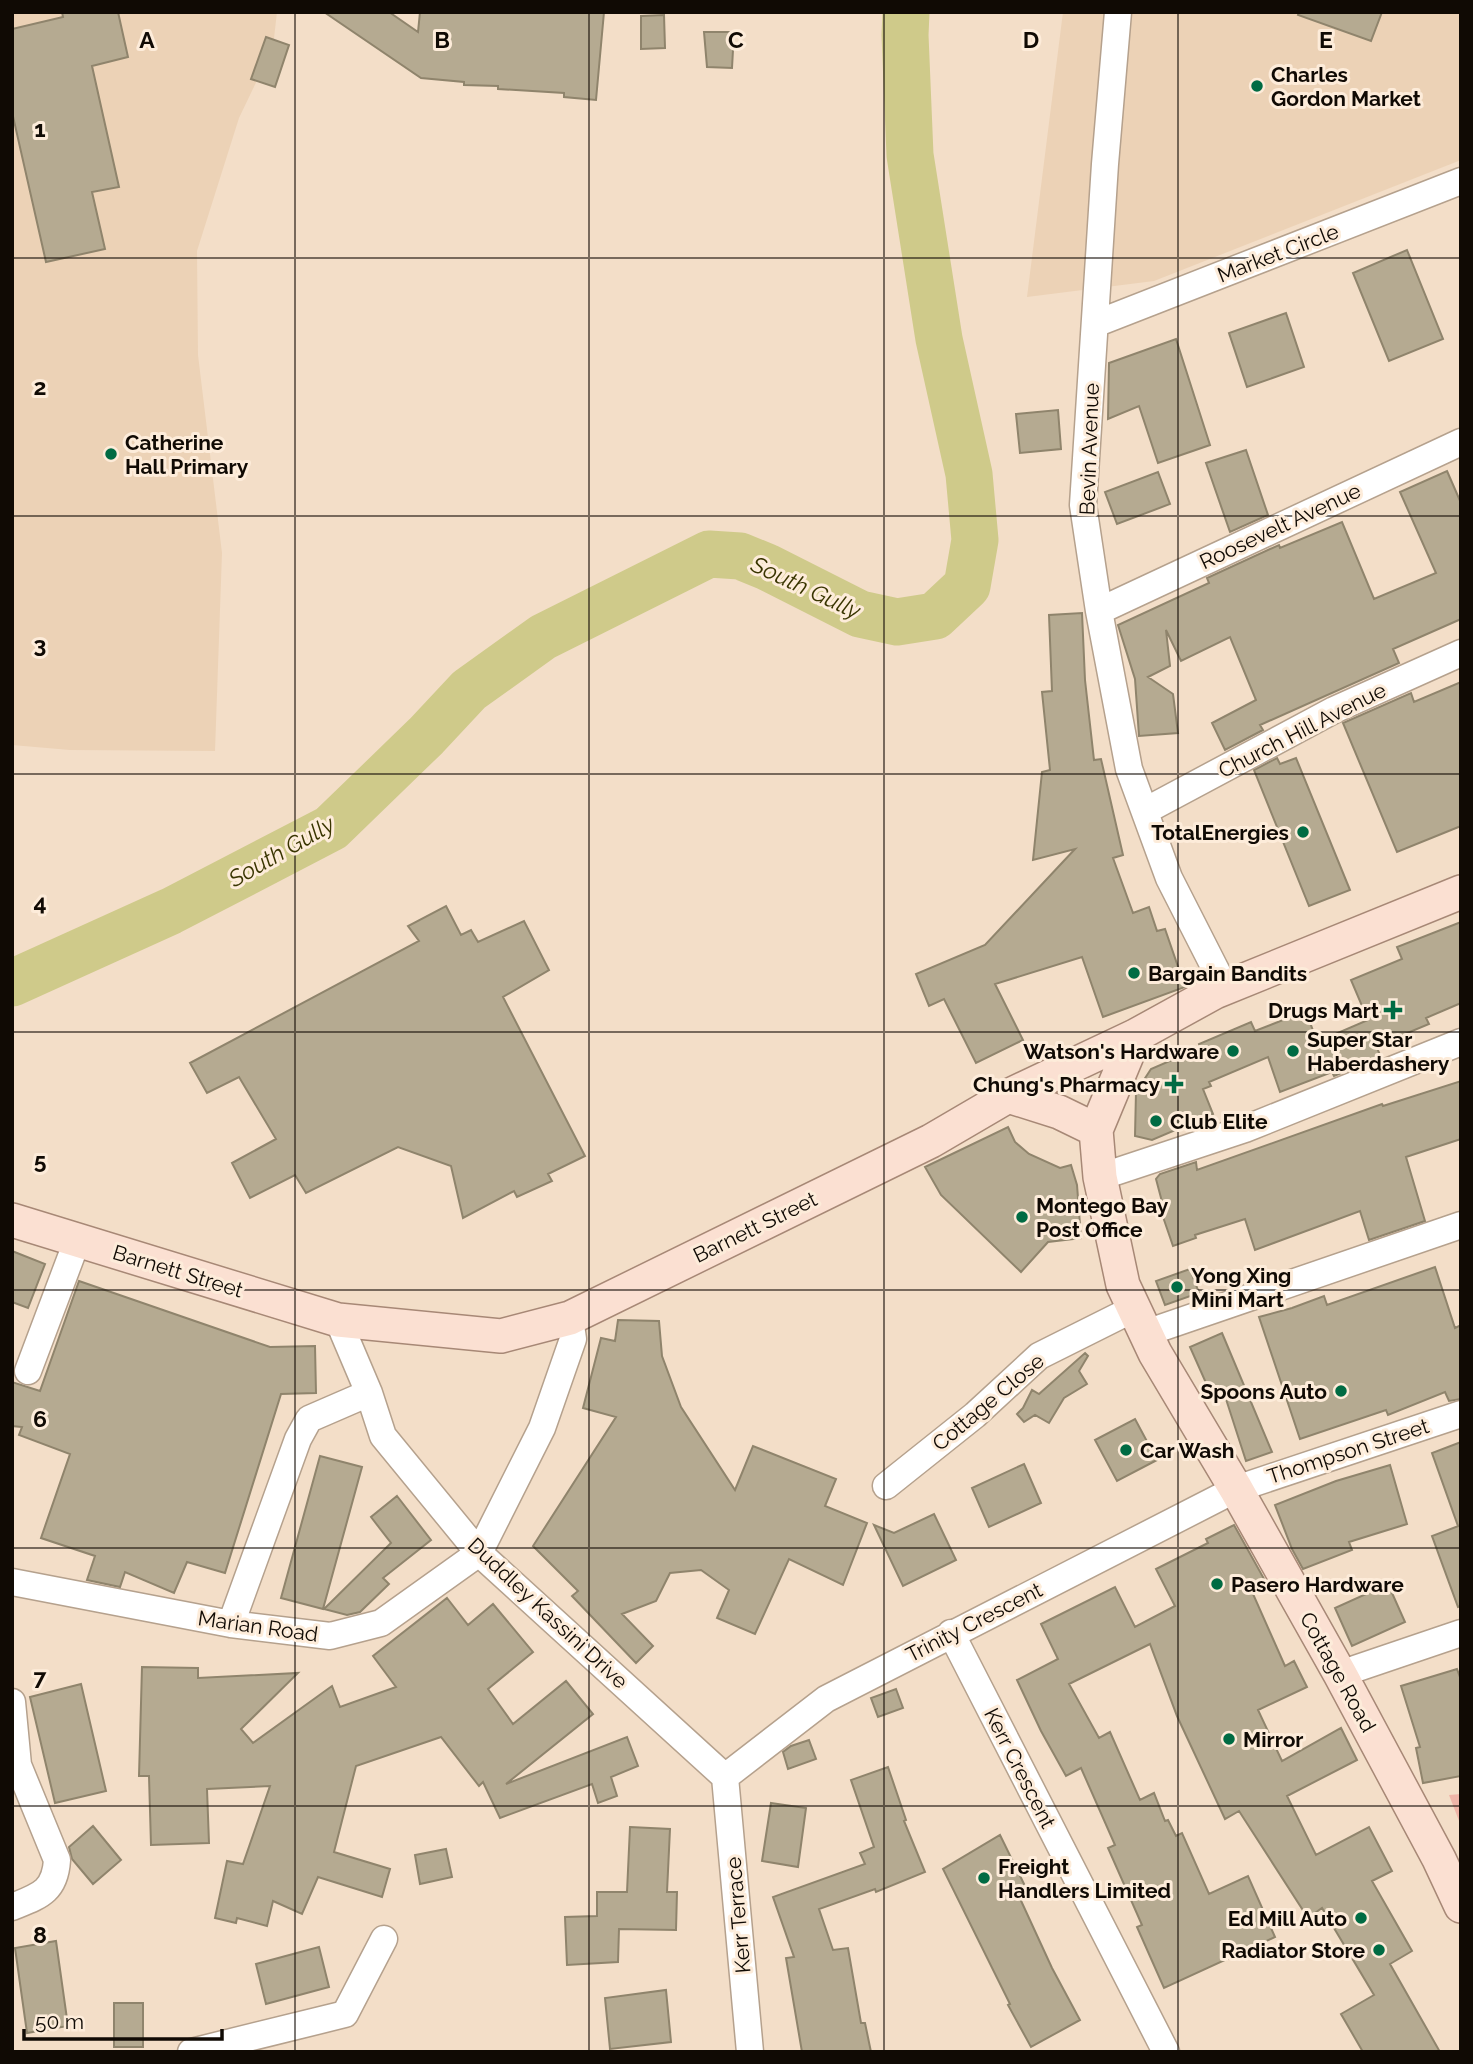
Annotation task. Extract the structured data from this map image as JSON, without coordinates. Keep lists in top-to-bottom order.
{
  "streets": {
    "main road": ["Barnett Street", "Cottage Road"],
    "street": [
      "Market Circle",
      "Bevin Avenue",
      "Roosevelt Avenue",
      "Church Hill Avenue",
      "Cottage Close",
      "Thompson Street",
      "Duddley Kassini Drive",
      "Trinity Crescent",
      "Marian Road",
      "Kerr Crescent",
      "Kerr Terrace"
    ]
  },
  "crossings": [
    ["Market Circle", "Bevin Avenue"],
    ["Bevin Avenue", "Roosevelt Avenue"],
    ["Bevin Avenue", "Church Hill Avenue"],
    ["Bevin Avenue", "Barnett Street"],
    ["Barnett Street", "Duddley Kassini Drive"],
    ["Barnett Street", "Marian Road"],
    ["Barnett Street", "Cottage Road"],
    ["Cottage Close", "Cottage Road"],
    ["Thompson Street", "Trinity Crescent"],
    ["Thompson Street", "Cottage Road"],
    ["Duddley Kassini Drive", "Trinity Crescent"],
    ["Duddley Kassini Drive", "Marian Road"],
    ["Duddley Kassini Drive", "Kerr Terrace"],
    ["Trinity Crescent", "Cottage Road"],
    ["Trinity Crescent", "Kerr Crescent"],
    ["Trinity Crescent", "Kerr Terrace"]
  ],
  "water": ["South Gully"],
  "places": {
    "other": [
      "Charles Gordon Market",
      "Catherine Hall Primary",
      "TotalEnergies",
      "Bargain Bandits",
      "Watson's Hardware",
      "Super Star Haberdashery",
      "Club Elite",
      "Montego Bay Post Office",
      "Yong Xing Mini Mart",
      "Spoons Auto",
      "Car Wash",
      "Pasero Hardware",
      "Mirror",
      "Freight Handlers Limited",
      "Ed Mill Auto",
      "Radiator Store"
    ],
    "health": ["Drugs Mart", "Chung's Pharmacy"]
  },
  "scale_bar": "50 m",
  "grid": {
    "columns": [
      "A",
      "B",
      "C",
      "D",
      "E"
    ],
    "rows": [
      "1",
      "2",
      "3",
      "4",
      "5",
      "6",
      "7",
      "8"
    ]
  }
}
